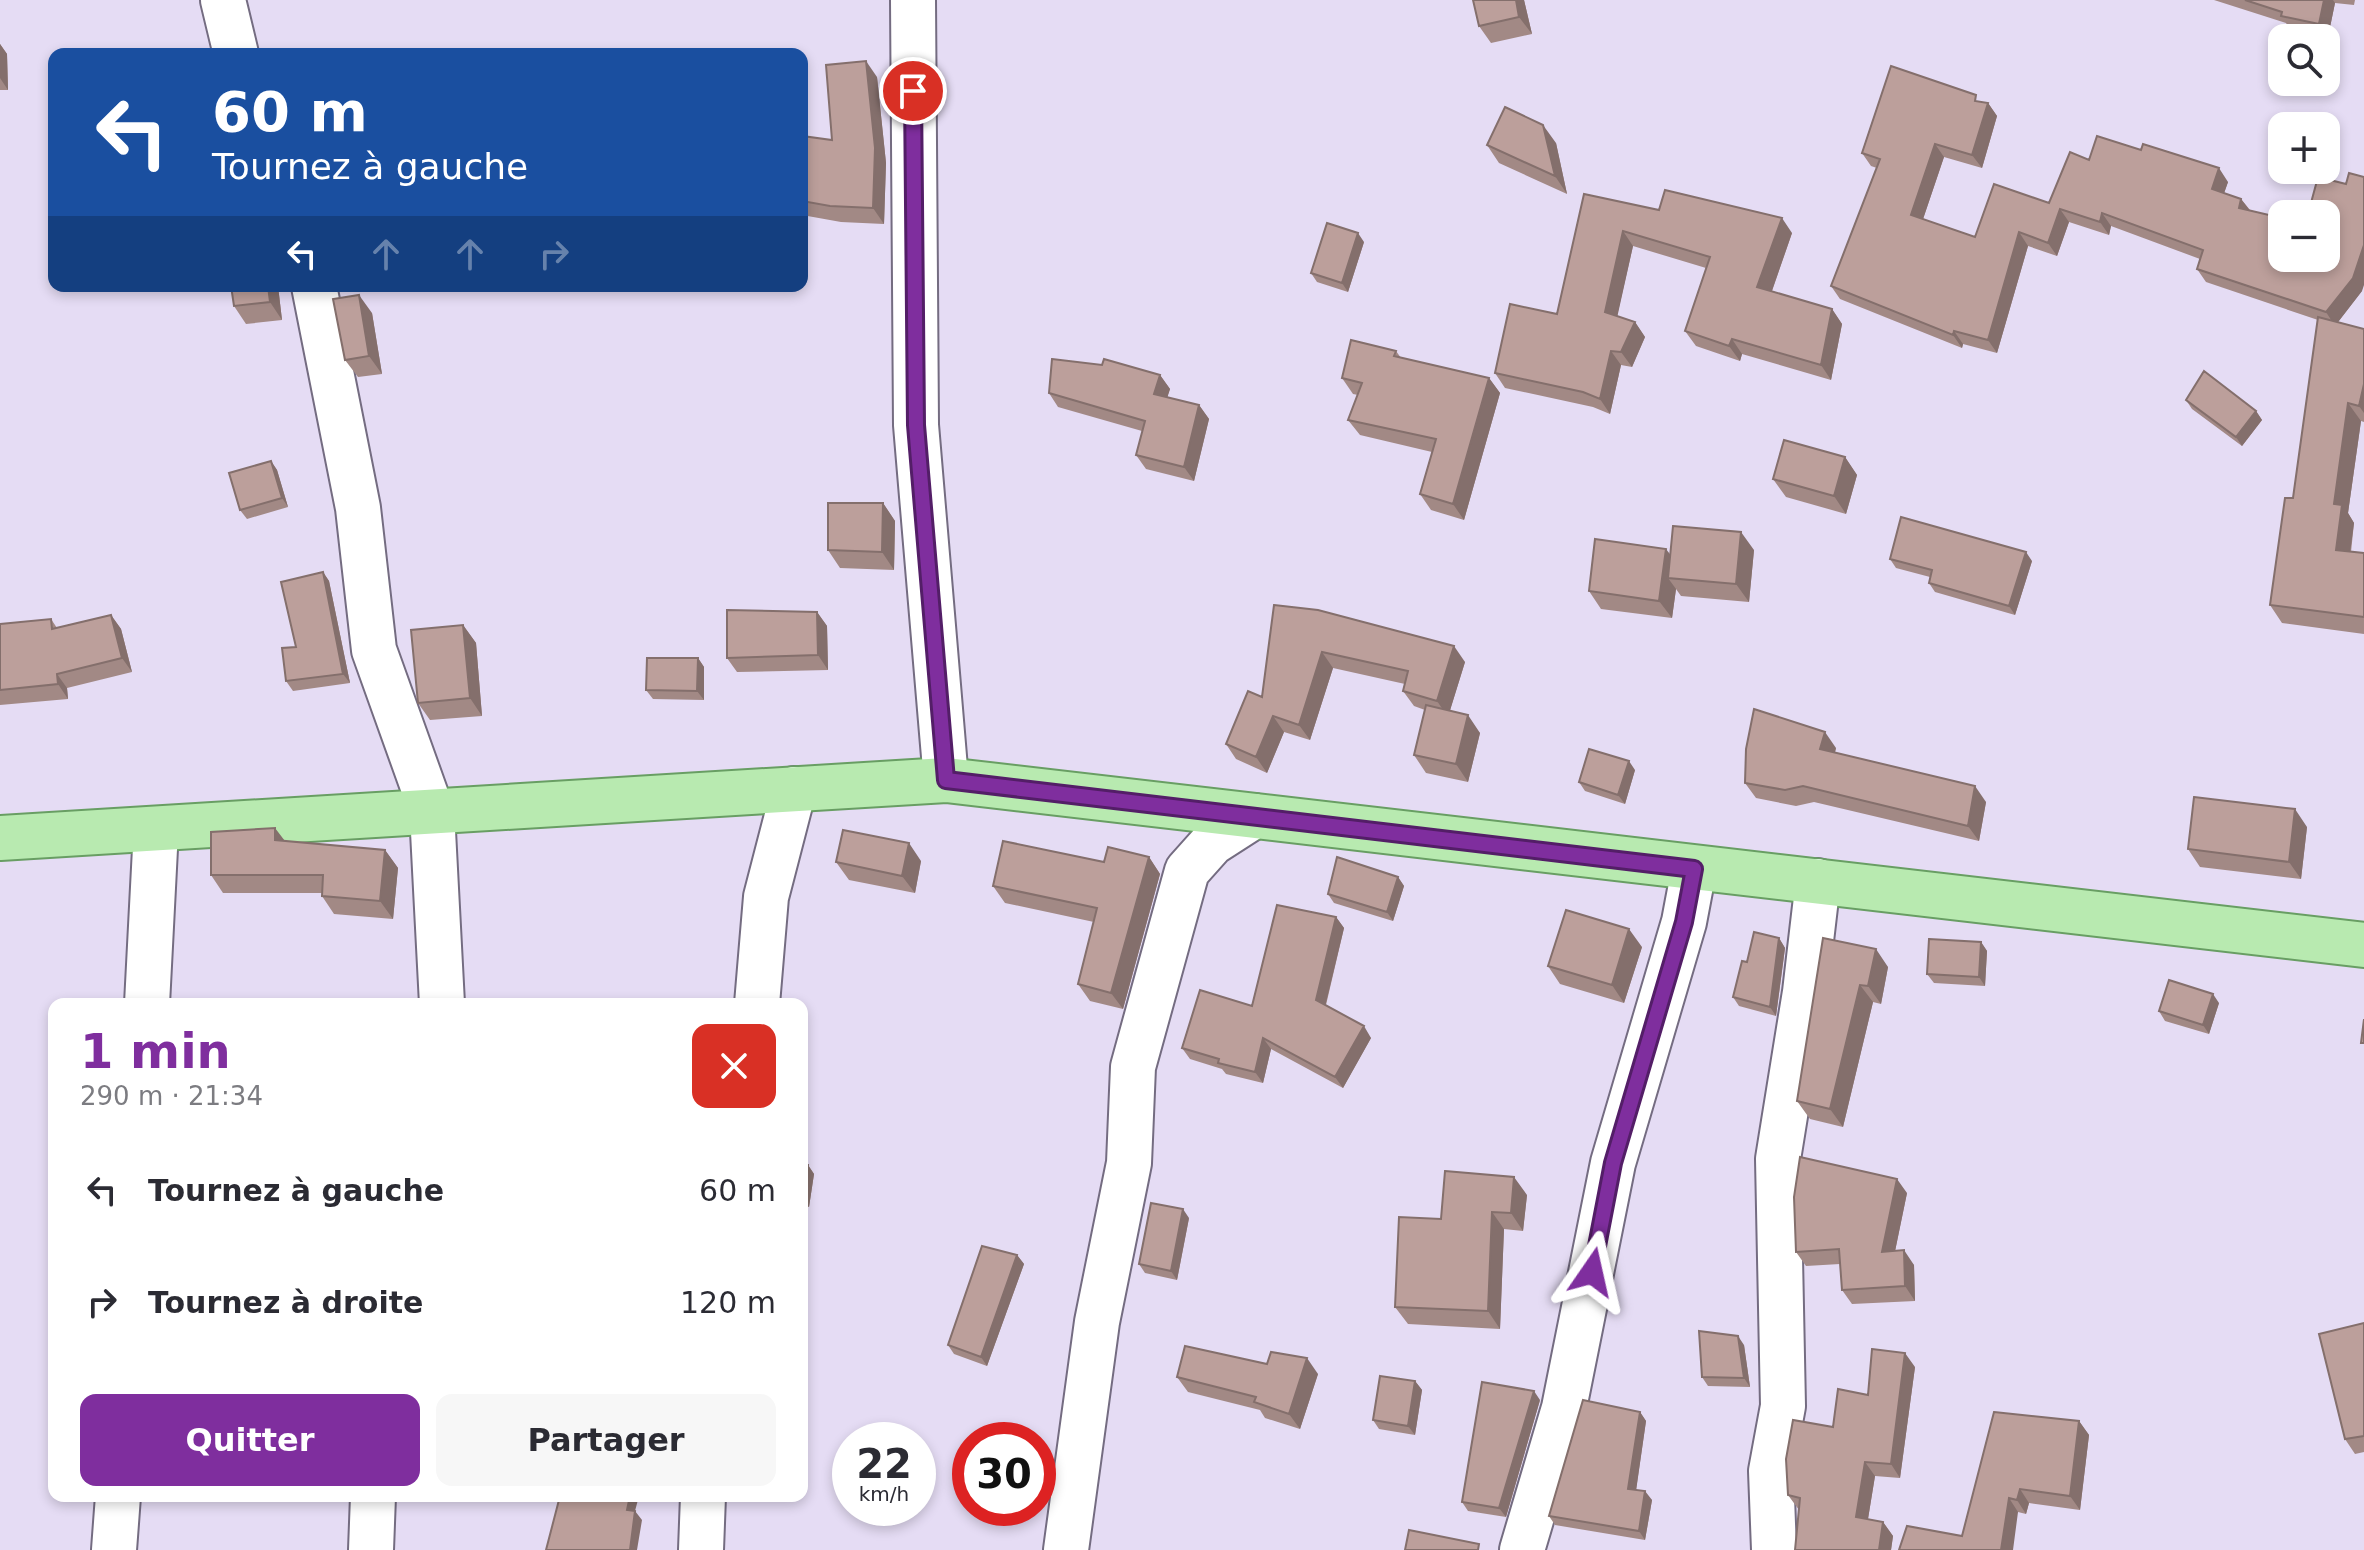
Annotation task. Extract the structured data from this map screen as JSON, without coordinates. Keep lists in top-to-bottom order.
{
  "page": {
    "map_buttons": ["+", "−"],
    "turn": ["60 m", "Tournez à gauche"],
    "heading": ["1 min", "290 m · 21:34"],
    "list": [
      {
        "name": "Tournez à gauche",
        "value": "60 m"
      },
      {
        "name": "Tournez à droite",
        "value": "120 m"
      }
    ],
    "buttons": ["Quitter", "Partager"],
    "speed": "22 km/h",
    "limit": "30"
  }
}
